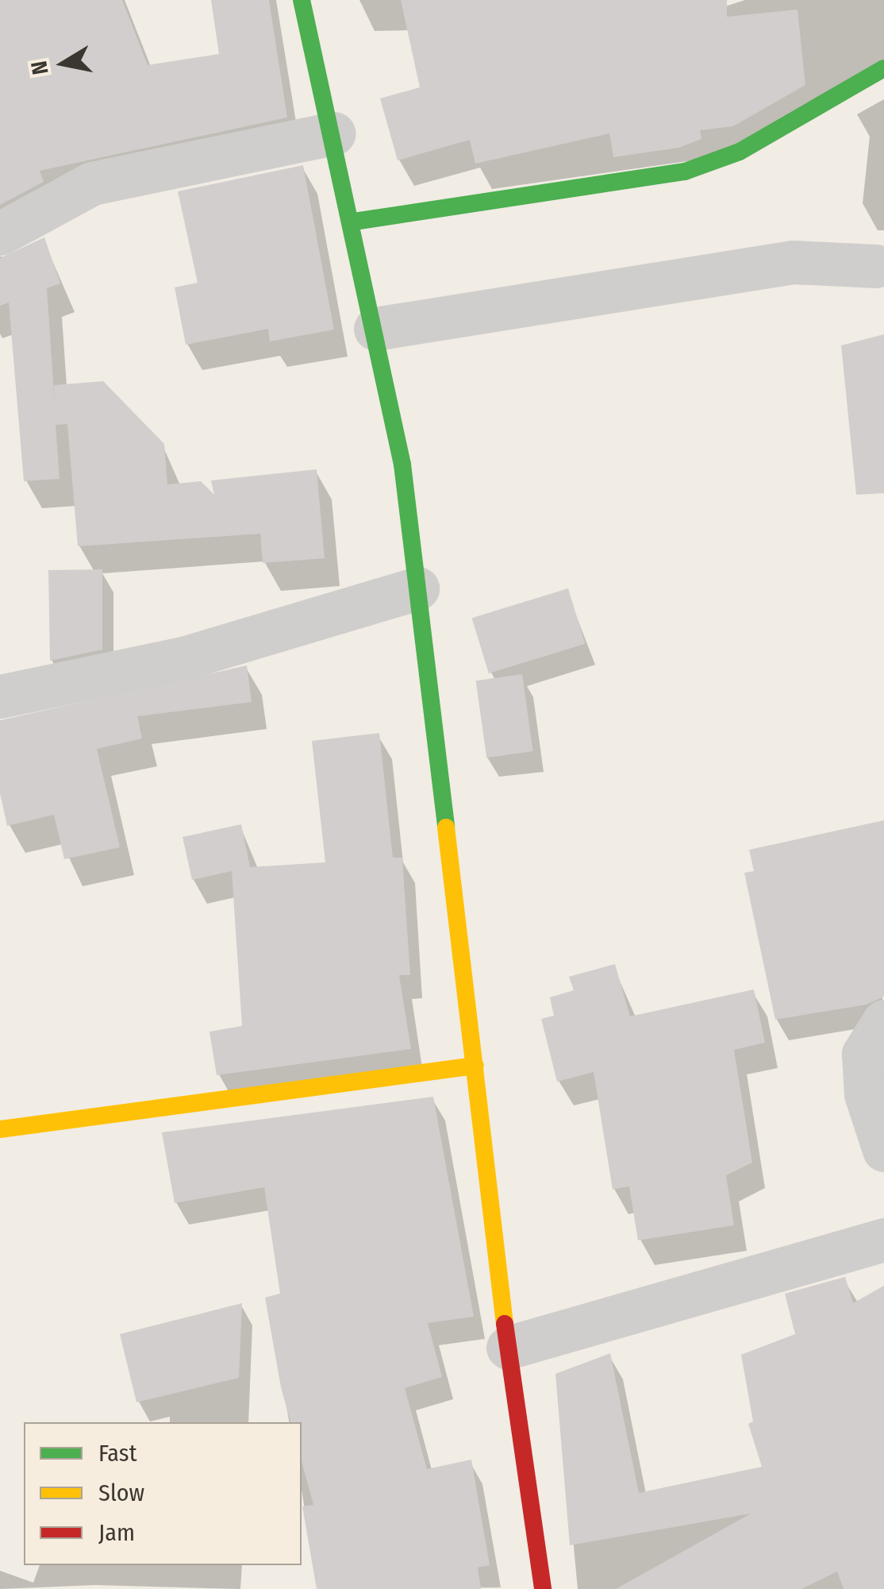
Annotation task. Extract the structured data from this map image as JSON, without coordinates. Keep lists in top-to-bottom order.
{
  "legend": ["Fast", "Slow", "Jam"],
  "north": "left"
}
